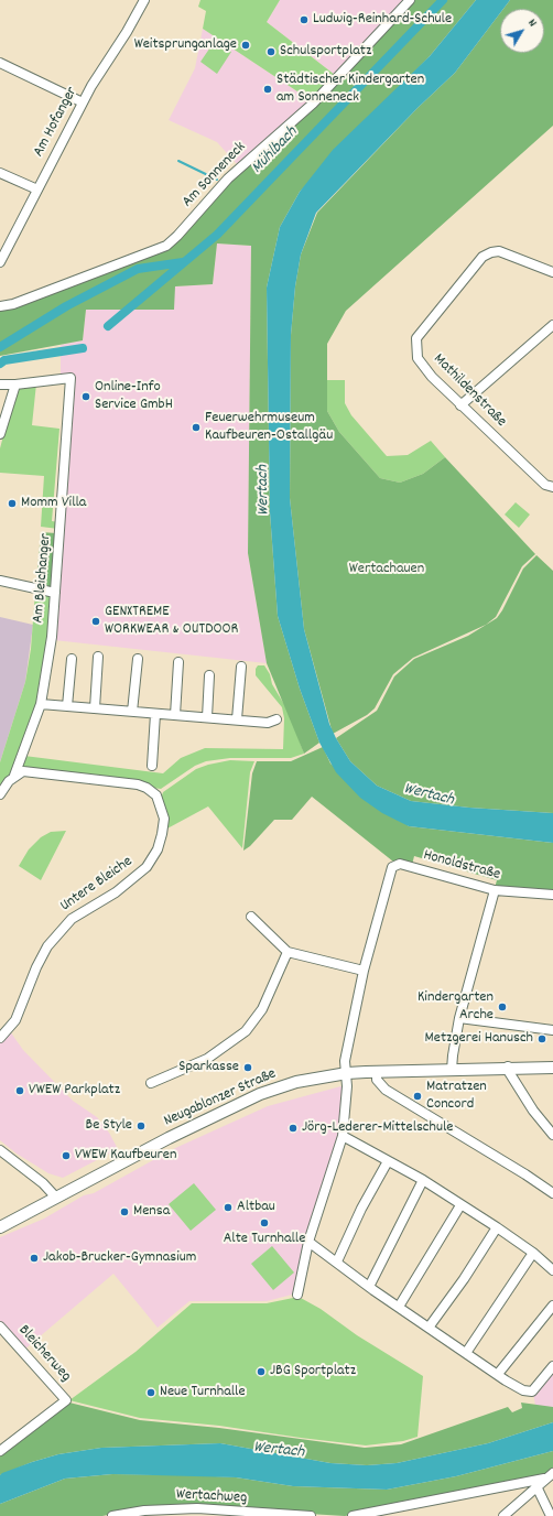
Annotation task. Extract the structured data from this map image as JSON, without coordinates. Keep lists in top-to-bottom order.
{
  "streets": {
    "street": [
      "Am Hofanger",
      "Am Sonneneck",
      "Mathildenstraße",
      "Am Bleichanger",
      "Honoldstraße",
      "Untere Bleiche",
      "Neugablonzer Straße",
      "Bleicherweg",
      "Wertachweg"
    ]
  },
  "crossings": [
    ["Am Bleichanger", "Untere Bleiche"]
  ],
  "water": ["Mühlbach", "Wertach"],
  "parks": ["Wertachauen"],
  "places": [
    "Ludwig-Reinhard-Schule",
    "Weitsprunganlage",
    "Schulsportplatz",
    "Städtischer Kindergarten am Sonneneck",
    "Online-Info Service GmbH",
    "Feuerwehrmuseum Kaufbeuren-Ostallgäu",
    "Momm Villa",
    "GENXTREME WORKWEAR & OUTDOOR",
    "Kindergarten Arche",
    "Metzgerei Hanusch",
    "Sparkasse",
    "VWEW Parkplatz",
    "Matratzen Concord",
    "Be Style",
    "Jörg-Lederer-Mittelschule",
    "VWEW Kaufbeuren",
    "Altbau",
    "Mensa",
    "Alte Turnhalle",
    "Jakob-Brucker-Gymnasium",
    "JBG Sportplatz",
    "Neue Turnhalle"
  ],
  "north": "top right"
}
